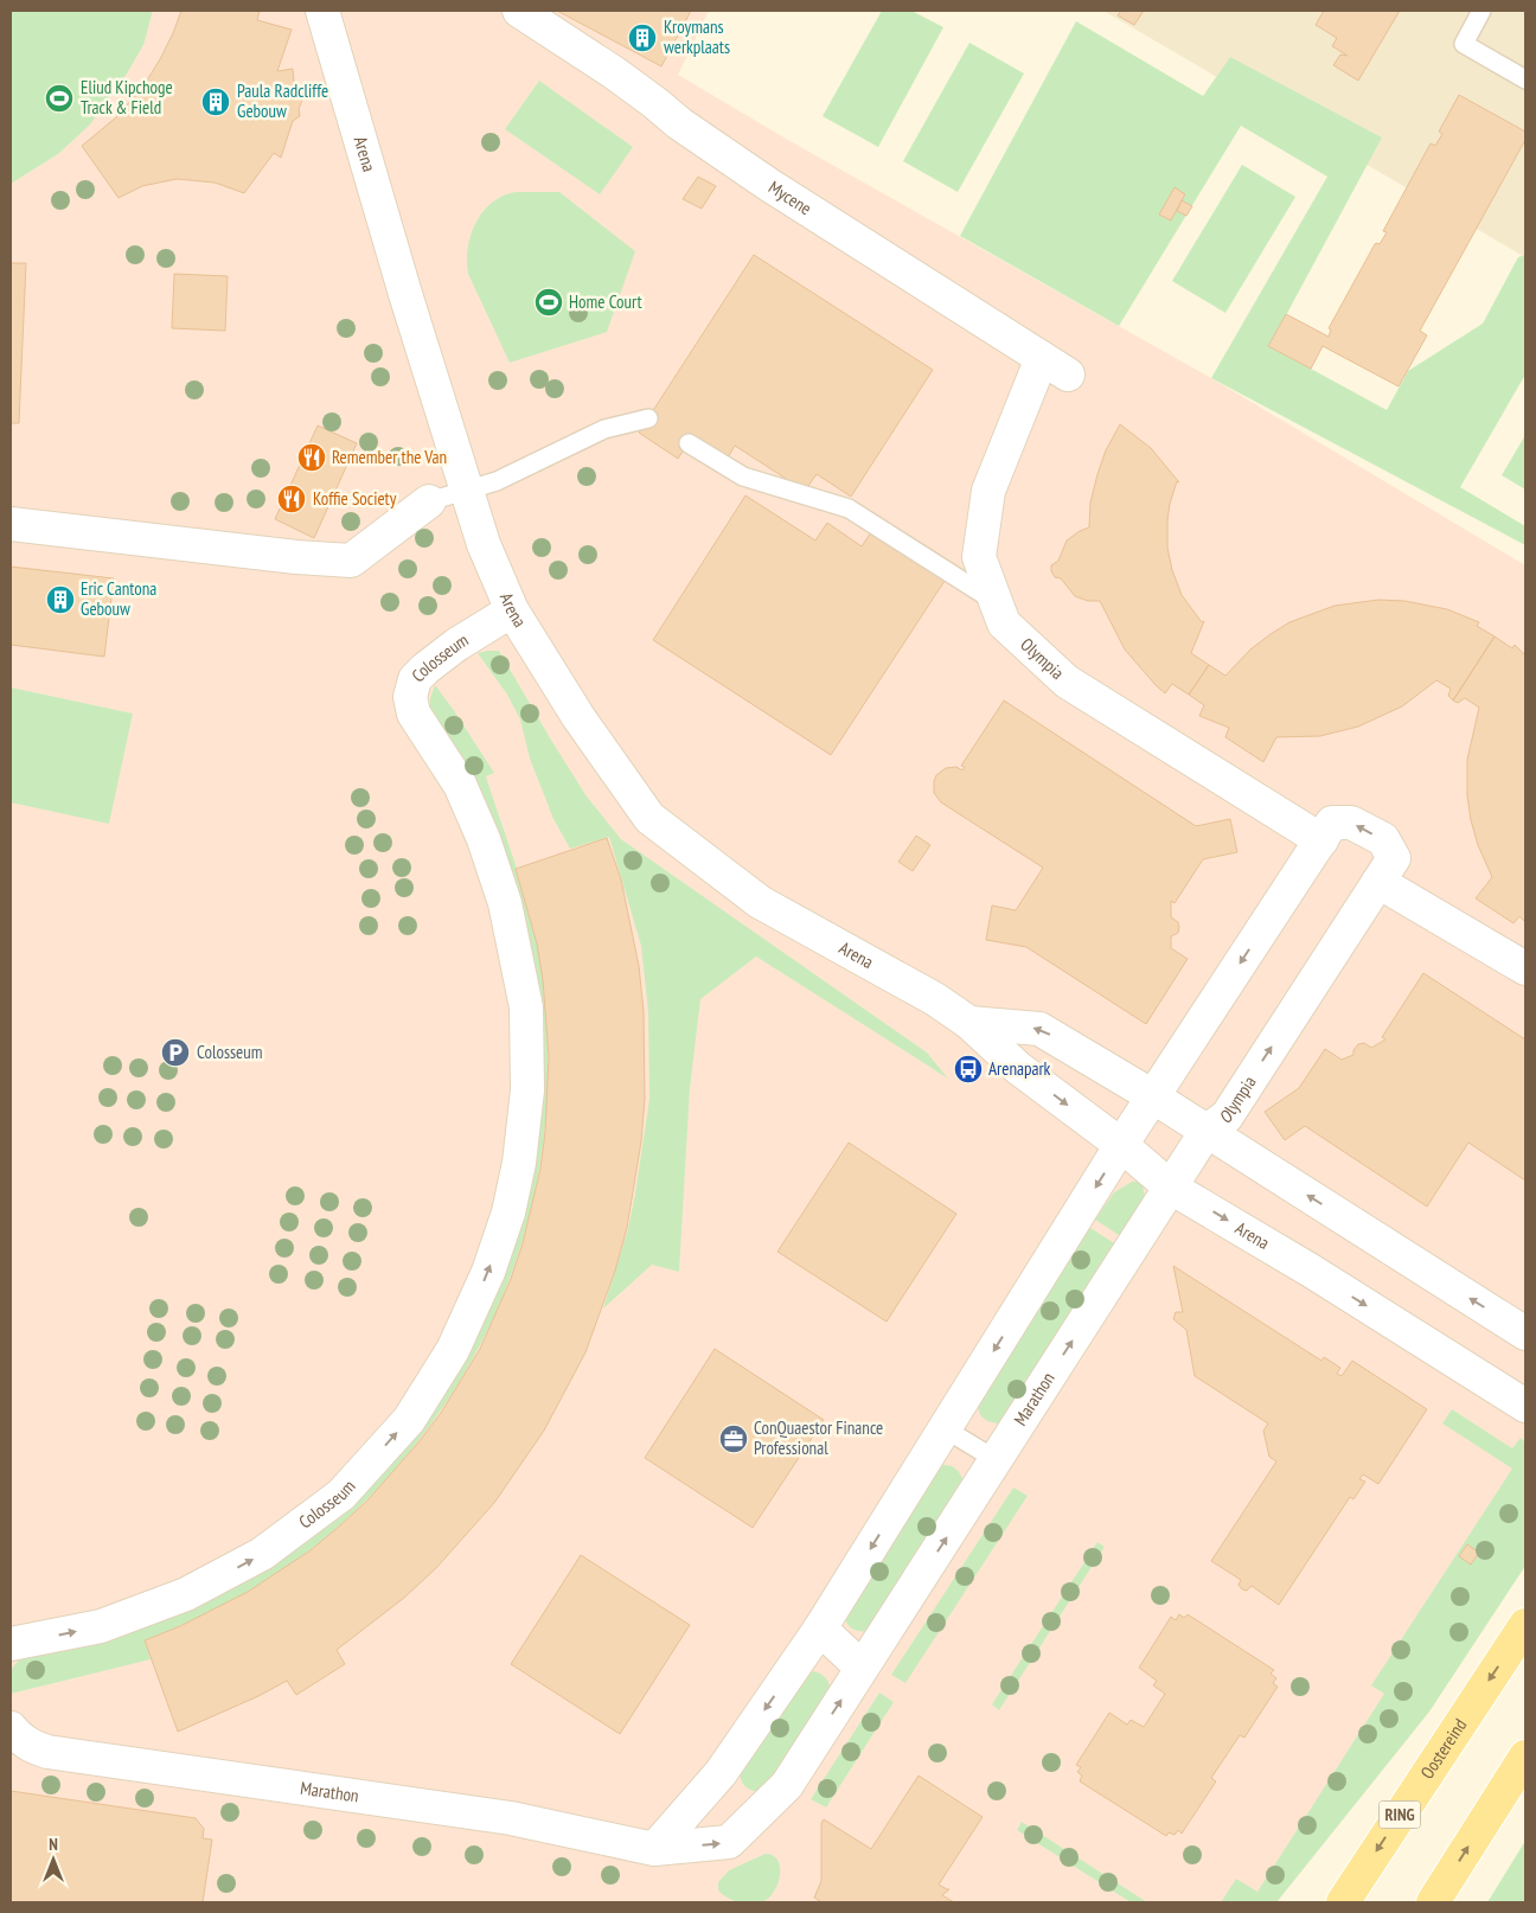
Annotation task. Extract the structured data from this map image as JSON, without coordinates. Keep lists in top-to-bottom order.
{
  "streets": {
    "main road": ["Oostereind", "RING"],
    "street": [
      "Arena",
      "Mycene",
      "Olympia",
      "Colosseum",
      "Marathon"
    ]
  },
  "crossings": [
    ["Arena", "Olympia"],
    ["Arena", "Colosseum"],
    ["Arena", "Marathon"],
    ["Mycene", "Olympia"],
    ["Olympia", "Marathon"]
  ],
  "one_way": ["Colosseum"],
  "places": {
    "building": ["Kroymans werkplaats", "Paula Radcliffe Gebouw", "Eric Cantona Gebouw"],
    "sports": ["Eliud Kipchoge Track & Field", "Home Court"],
    "restaurant": ["Remember the Van", "Koffie Society"],
    "parking": ["Colosseum"],
    "bus stop": ["Arenapark"],
    "office": ["ConQuaestor Finance Professional"]
  },
  "north": "top"
}
